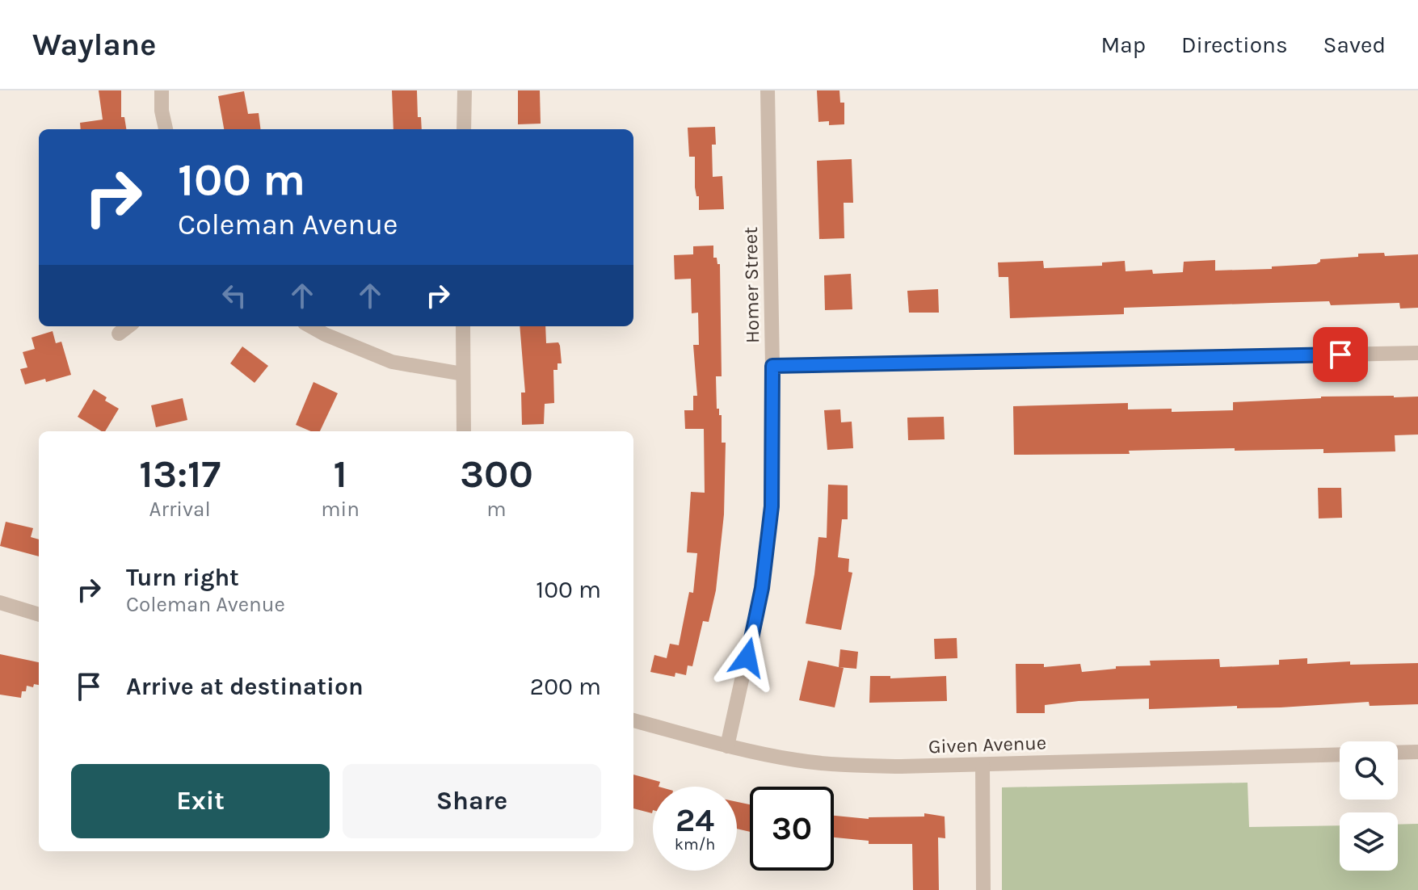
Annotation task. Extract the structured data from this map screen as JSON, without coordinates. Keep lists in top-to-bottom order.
{
  "streets": {
    "street": ["Homer Street", "Given Avenue"]
  },
  "crossings": [
    ["Homer Street", "Given Avenue"]
  ],
  "page": {
    "header": "Waylane",
    "nav": ["Map", "Directions", "Saved"],
    "turn": ["100 m", "Coleman Avenue"],
    "eta": [
      "13:17",
      "Arrival",
      "1",
      "min",
      "300",
      "m"
    ],
    "list": [
      {
        "name": "Turn right",
        "note": "Coleman Avenue",
        "value": "100 m"
      },
      {
        "name": "Arrive at destination",
        "value": "200 m"
      }
    ],
    "buttons": ["Exit", "Share"],
    "speed": "24 km/h",
    "limit": "30"
  }
}
